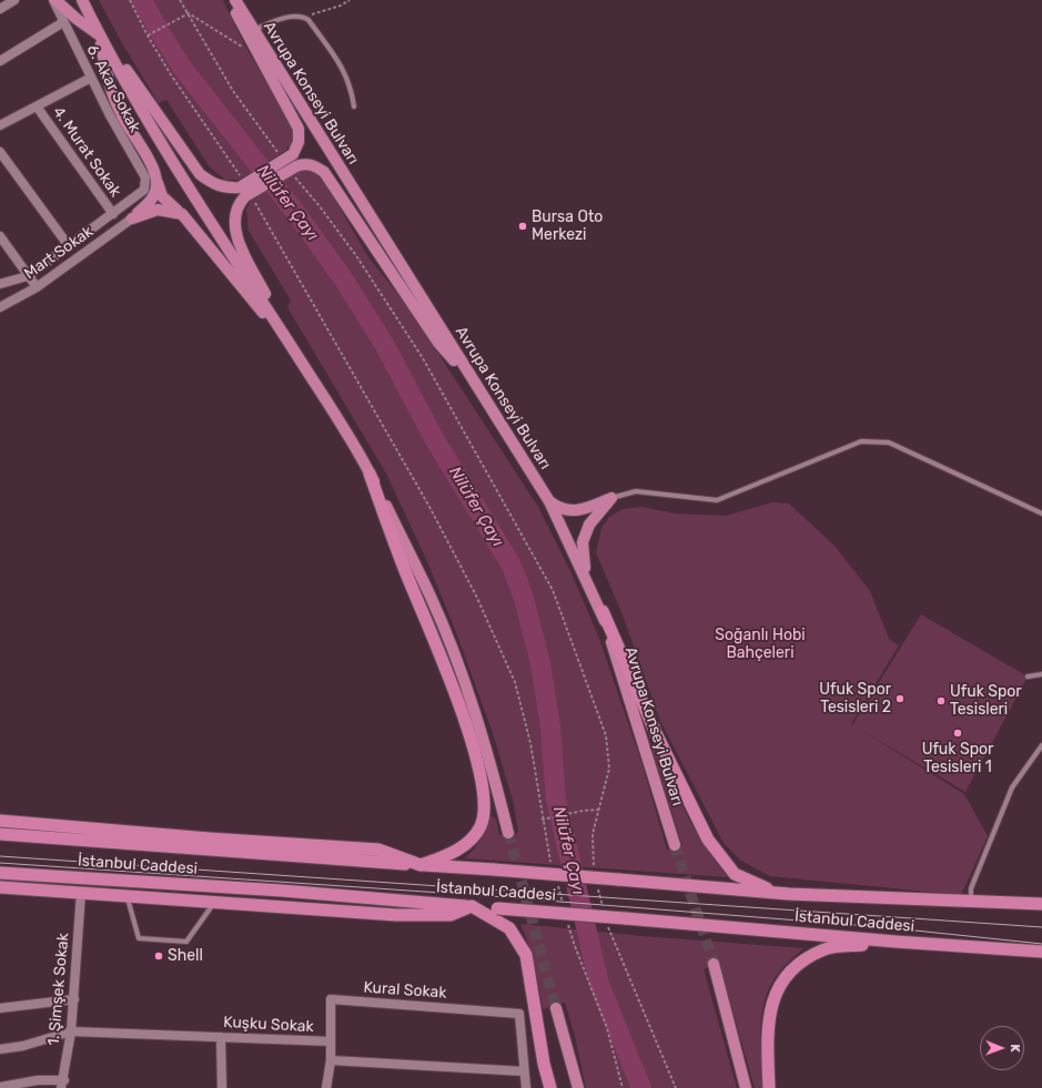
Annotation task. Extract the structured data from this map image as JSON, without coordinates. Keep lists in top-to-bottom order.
{
  "streets": {
    "highway": ["İstanbul Caddesi"],
    "main road": ["Avrupa Konseyi Bulvarı"],
    "street": [
      "6. Akar Sokak",
      "4. Murat Sokak",
      "Mart Sokak",
      "1. Şimşek Sokak",
      "Kural Sokak",
      "Kuşku Sokak"
    ]
  },
  "crossings": [
    ["6. Akar Sokak", "Mart Sokak"],
    ["4. Murat Sokak", "Mart Sokak"],
    ["1. Şimşek Sokak", "Kuşku Sokak"],
    ["Kural Sokak", "Kuşku Sokak"]
  ],
  "water": ["Nilüfer Çayı"],
  "parks": ["Soğanlı Hobi Bahçeleri"],
  "places": [
    "Bursa Oto Merkezi",
    "Ufuk Spor Tesisleri 2",
    "Ufuk Spor Tesisleri",
    "Ufuk Spor Tesisleri 1",
    "Shell"
  ],
  "north": "right"
}
